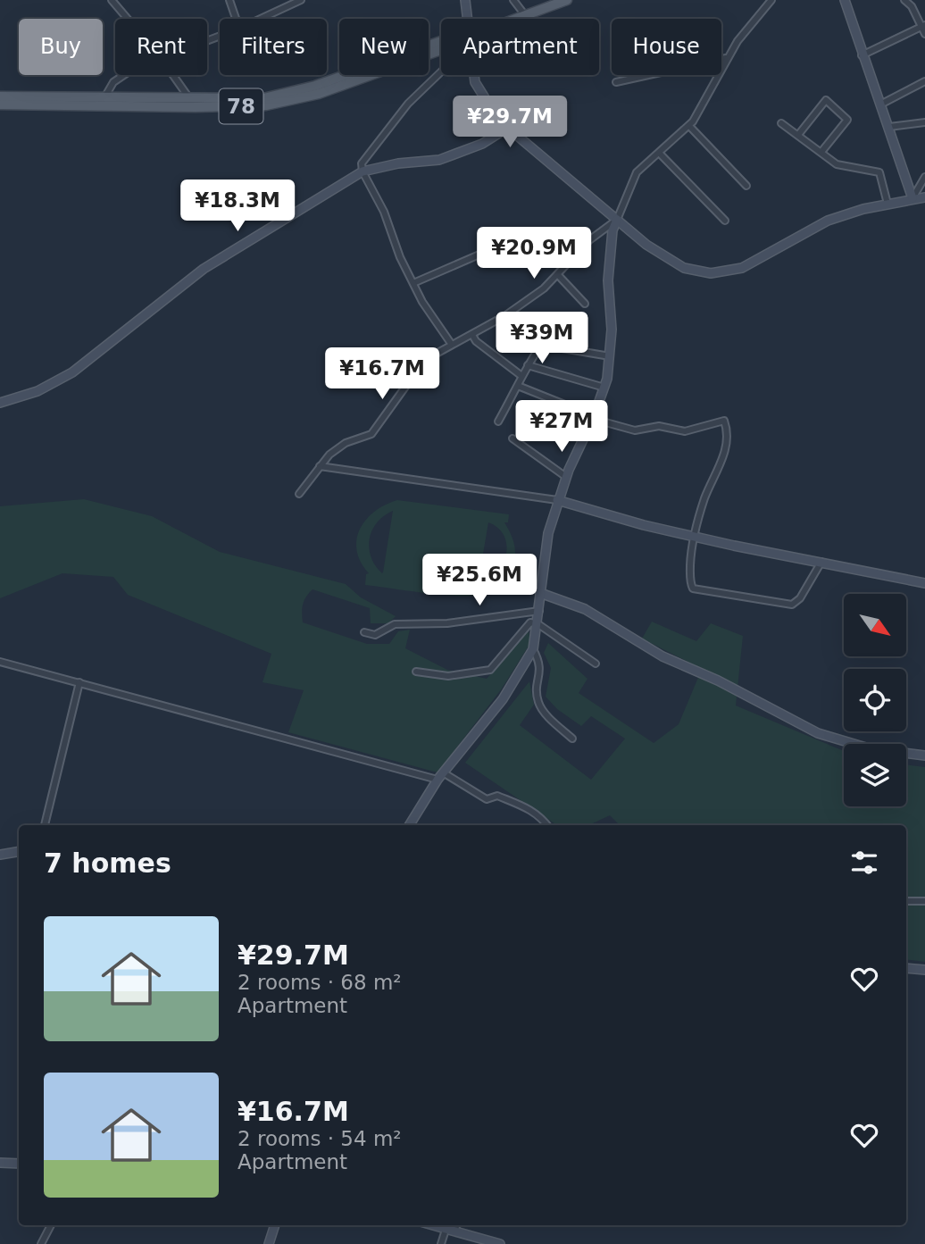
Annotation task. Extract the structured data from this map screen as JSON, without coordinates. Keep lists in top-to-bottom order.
{
  "streets": {
    "main road": ["78"]
  },
  "north": "bottom right",
  "page": {
    "chip": [
      "Buy",
      "Rent",
      "Filters",
      "New",
      "Apartment",
      "House"
    ],
    "price": [
      "¥29.7M",
      "¥18.3M",
      "¥20.9M",
      "¥39M",
      "¥16.7M",
      "¥27M",
      "¥25.6M"
    ],
    "heading": "7 homes",
    "list": [
      {
        "name": "¥29.7M",
        "note": "2 rooms · 68 m² · Apartment"
      },
      {
        "name": "¥16.7M",
        "note": "2 rooms · 54 m² · Apartment"
      }
    ]
  }
}
